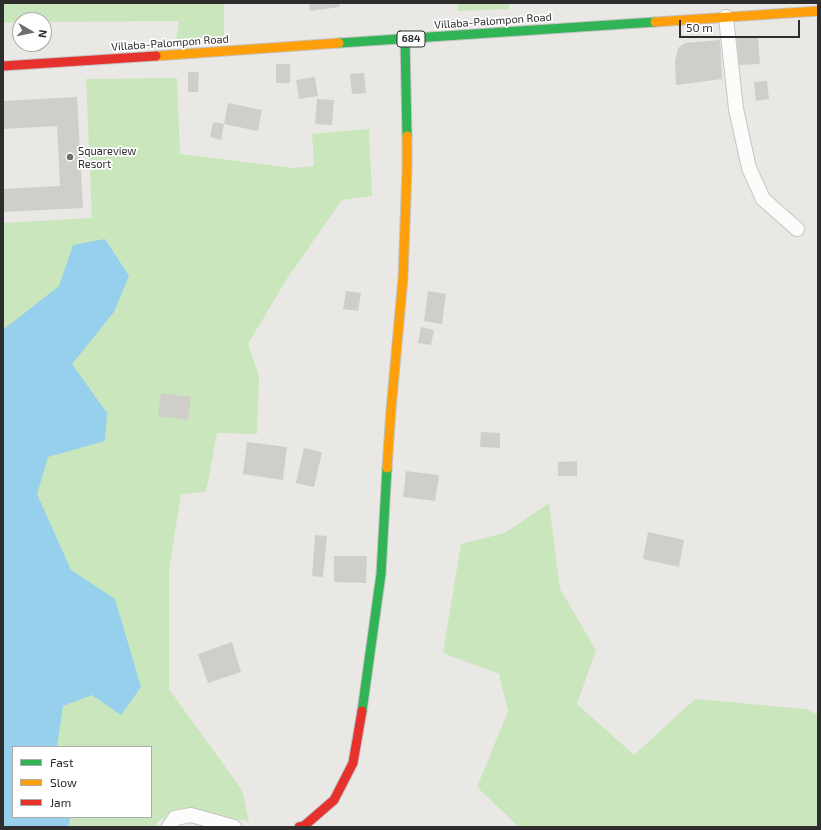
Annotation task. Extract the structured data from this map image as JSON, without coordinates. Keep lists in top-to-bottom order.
{
  "streets": {
    "main road": ["Villaba-Palompon Road", "684"]
  },
  "places": ["Squareview Resort"],
  "legend": ["Fast", "Slow", "Jam"],
  "scale_bar": "50 m",
  "north": "right"
}
